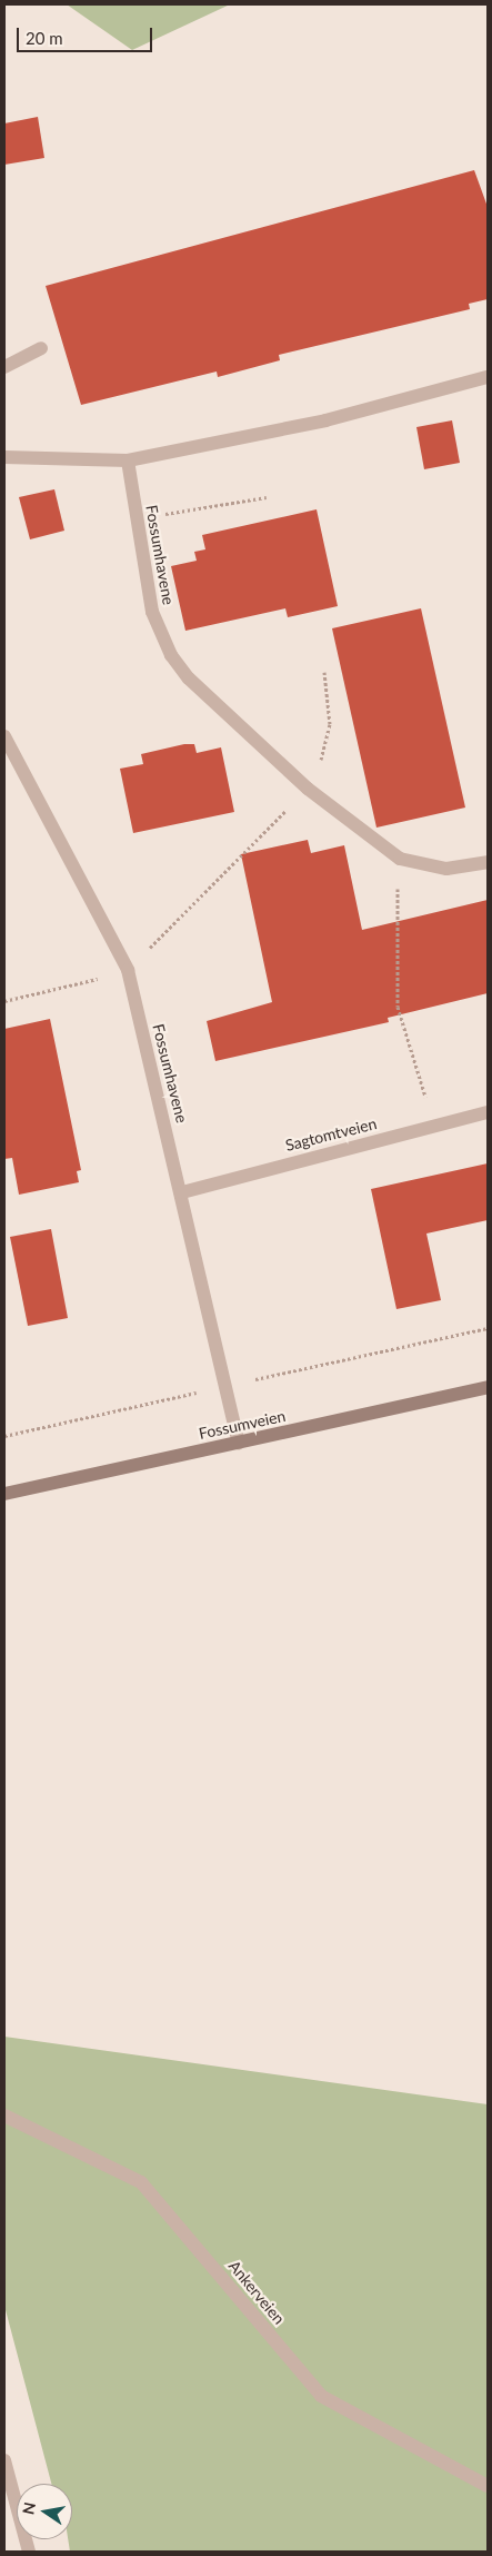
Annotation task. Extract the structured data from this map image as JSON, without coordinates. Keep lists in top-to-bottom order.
{
  "streets": {
    "street": [
      "Fossumhavene",
      "Sagtomtveien",
      "Fossumveien",
      "Ankerveien"
    ]
  },
  "crossings": [
    ["Fossumhavene", "Sagtomtveien"],
    ["Fossumhavene", "Fossumveien"]
  ],
  "scale_bar": "20 m",
  "north": "left"
}
